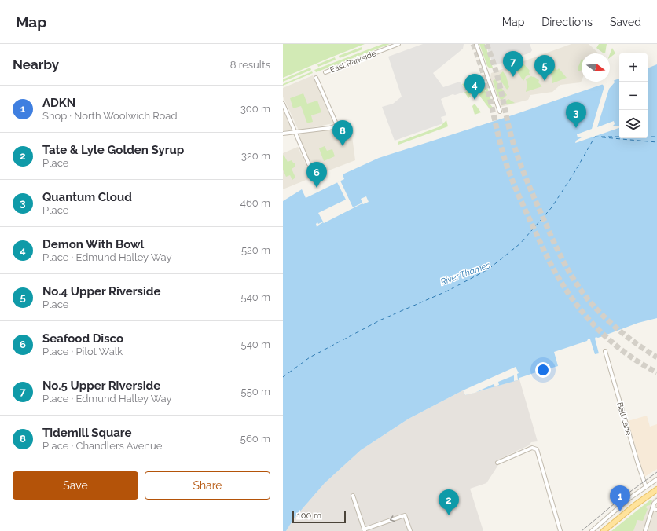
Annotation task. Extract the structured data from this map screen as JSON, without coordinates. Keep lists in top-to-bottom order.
{
  "streets": {
    "street": ["East Parkside", "Bell Lane"]
  },
  "water": ["River Thames"],
  "scale_bar": "100 m",
  "north": "right",
  "page": {
    "header": "Map",
    "nav": ["Map", "Directions", "Saved"],
    "heading": ["Nearby", "8 results"],
    "pins": [
      "7",
      "5",
      "4",
      "3",
      "8",
      "6",
      "1",
      "2"
    ],
    "map_buttons": ["+", "−"],
    "list": [
      {
        "mark": "1",
        "name": "ADKN",
        "note": "Shop · North Woolwich Road",
        "value": "300 m"
      },
      {
        "mark": "2",
        "name": "Tate & Lyle Golden Syrup",
        "note": "Place",
        "value": "320 m"
      },
      {
        "mark": "3",
        "name": "Quantum Cloud",
        "note": "Place",
        "value": "460 m"
      },
      {
        "mark": "4",
        "name": "Demon With Bowl",
        "note": "Place · Edmund Halley Way",
        "value": "520 m"
      },
      {
        "mark": "5",
        "name": "No.4 Upper Riverside",
        "note": "Place",
        "value": "540 m"
      },
      {
        "mark": "6",
        "name": "Seafood Disco",
        "note": "Place · Pilot Walk",
        "value": "540 m"
      },
      {
        "mark": "7",
        "name": "No.5 Upper Riverside",
        "note": "Place · Edmund Halley Way",
        "value": "550 m"
      },
      {
        "mark": "8",
        "name": "Tidemill Square",
        "note": "Place · Chandlers Avenue",
        "value": "560 m"
      }
    ],
    "buttons": ["Save", "Share"],
    "scale": "100 m"
  }
}
